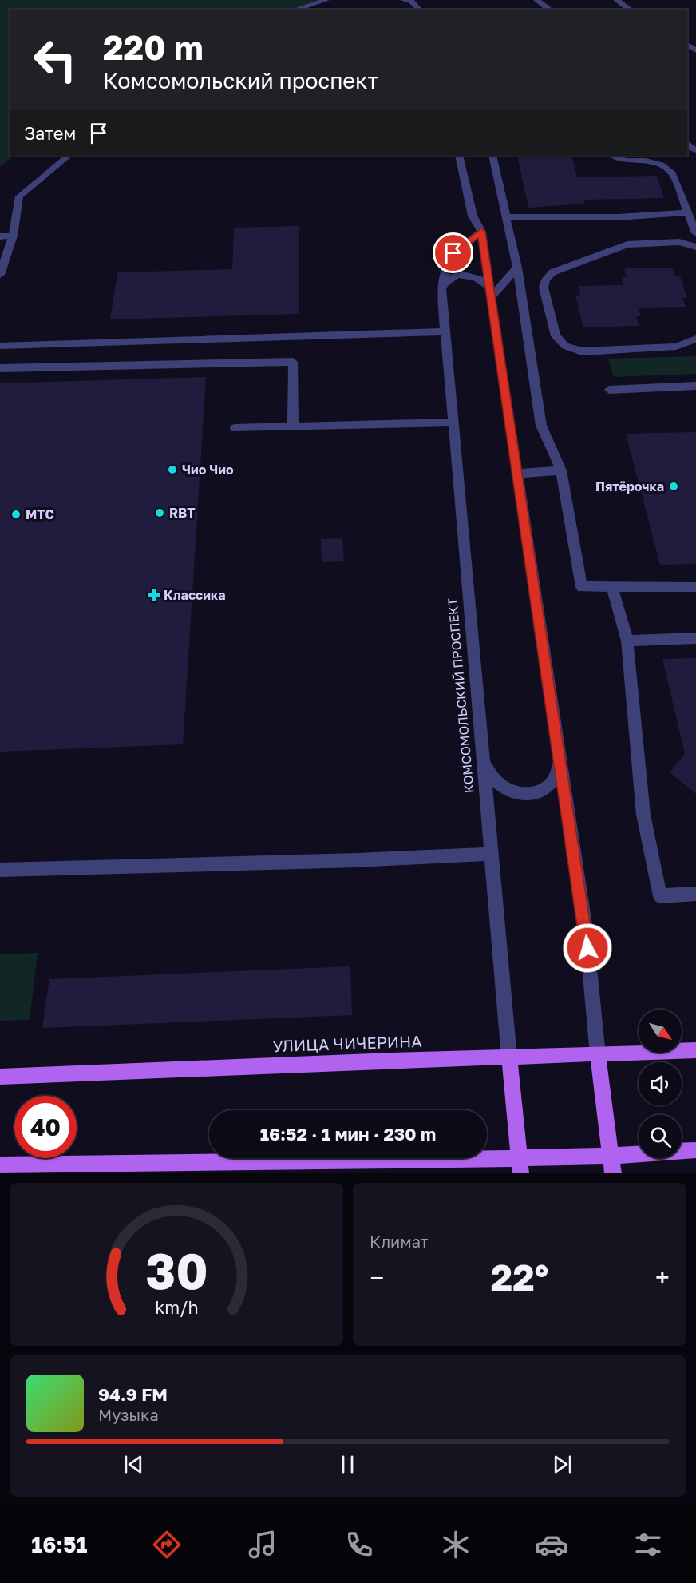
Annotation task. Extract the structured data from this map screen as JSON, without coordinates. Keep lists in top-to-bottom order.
{
  "streets": {
    "main road": ["КОМСОМОЛЬСКИЙ ПРОСПЕКТ", "УЛИЦА ЧИЧЕРИНА"]
  },
  "crossings": [
    ["КОМСОМОЛЬСКИЙ ПРОСПЕКТ", "УЛИЦА ЧИЧЕРИНА"]
  ],
  "places": {
    "other": [
      "Чио Чио",
      "Пятёрочка",
      "RBT",
      "МТС"
    ],
    "health": ["Классика"]
  },
  "north": "bottom right",
  "page": {
    "turn": ["220 m", "Комсомольский проспект"],
    "then": "Затем",
    "limit": "40",
    "trip": "16:52 · 1 мин · 230 m",
    "tile": "Климат",
    "heat": ["−", "22°", "+"],
    "song": ["94.9 FM", "Музыка"],
    "tabs": "16:51",
    "gauge": ["30", "km/h"]
  }
}
